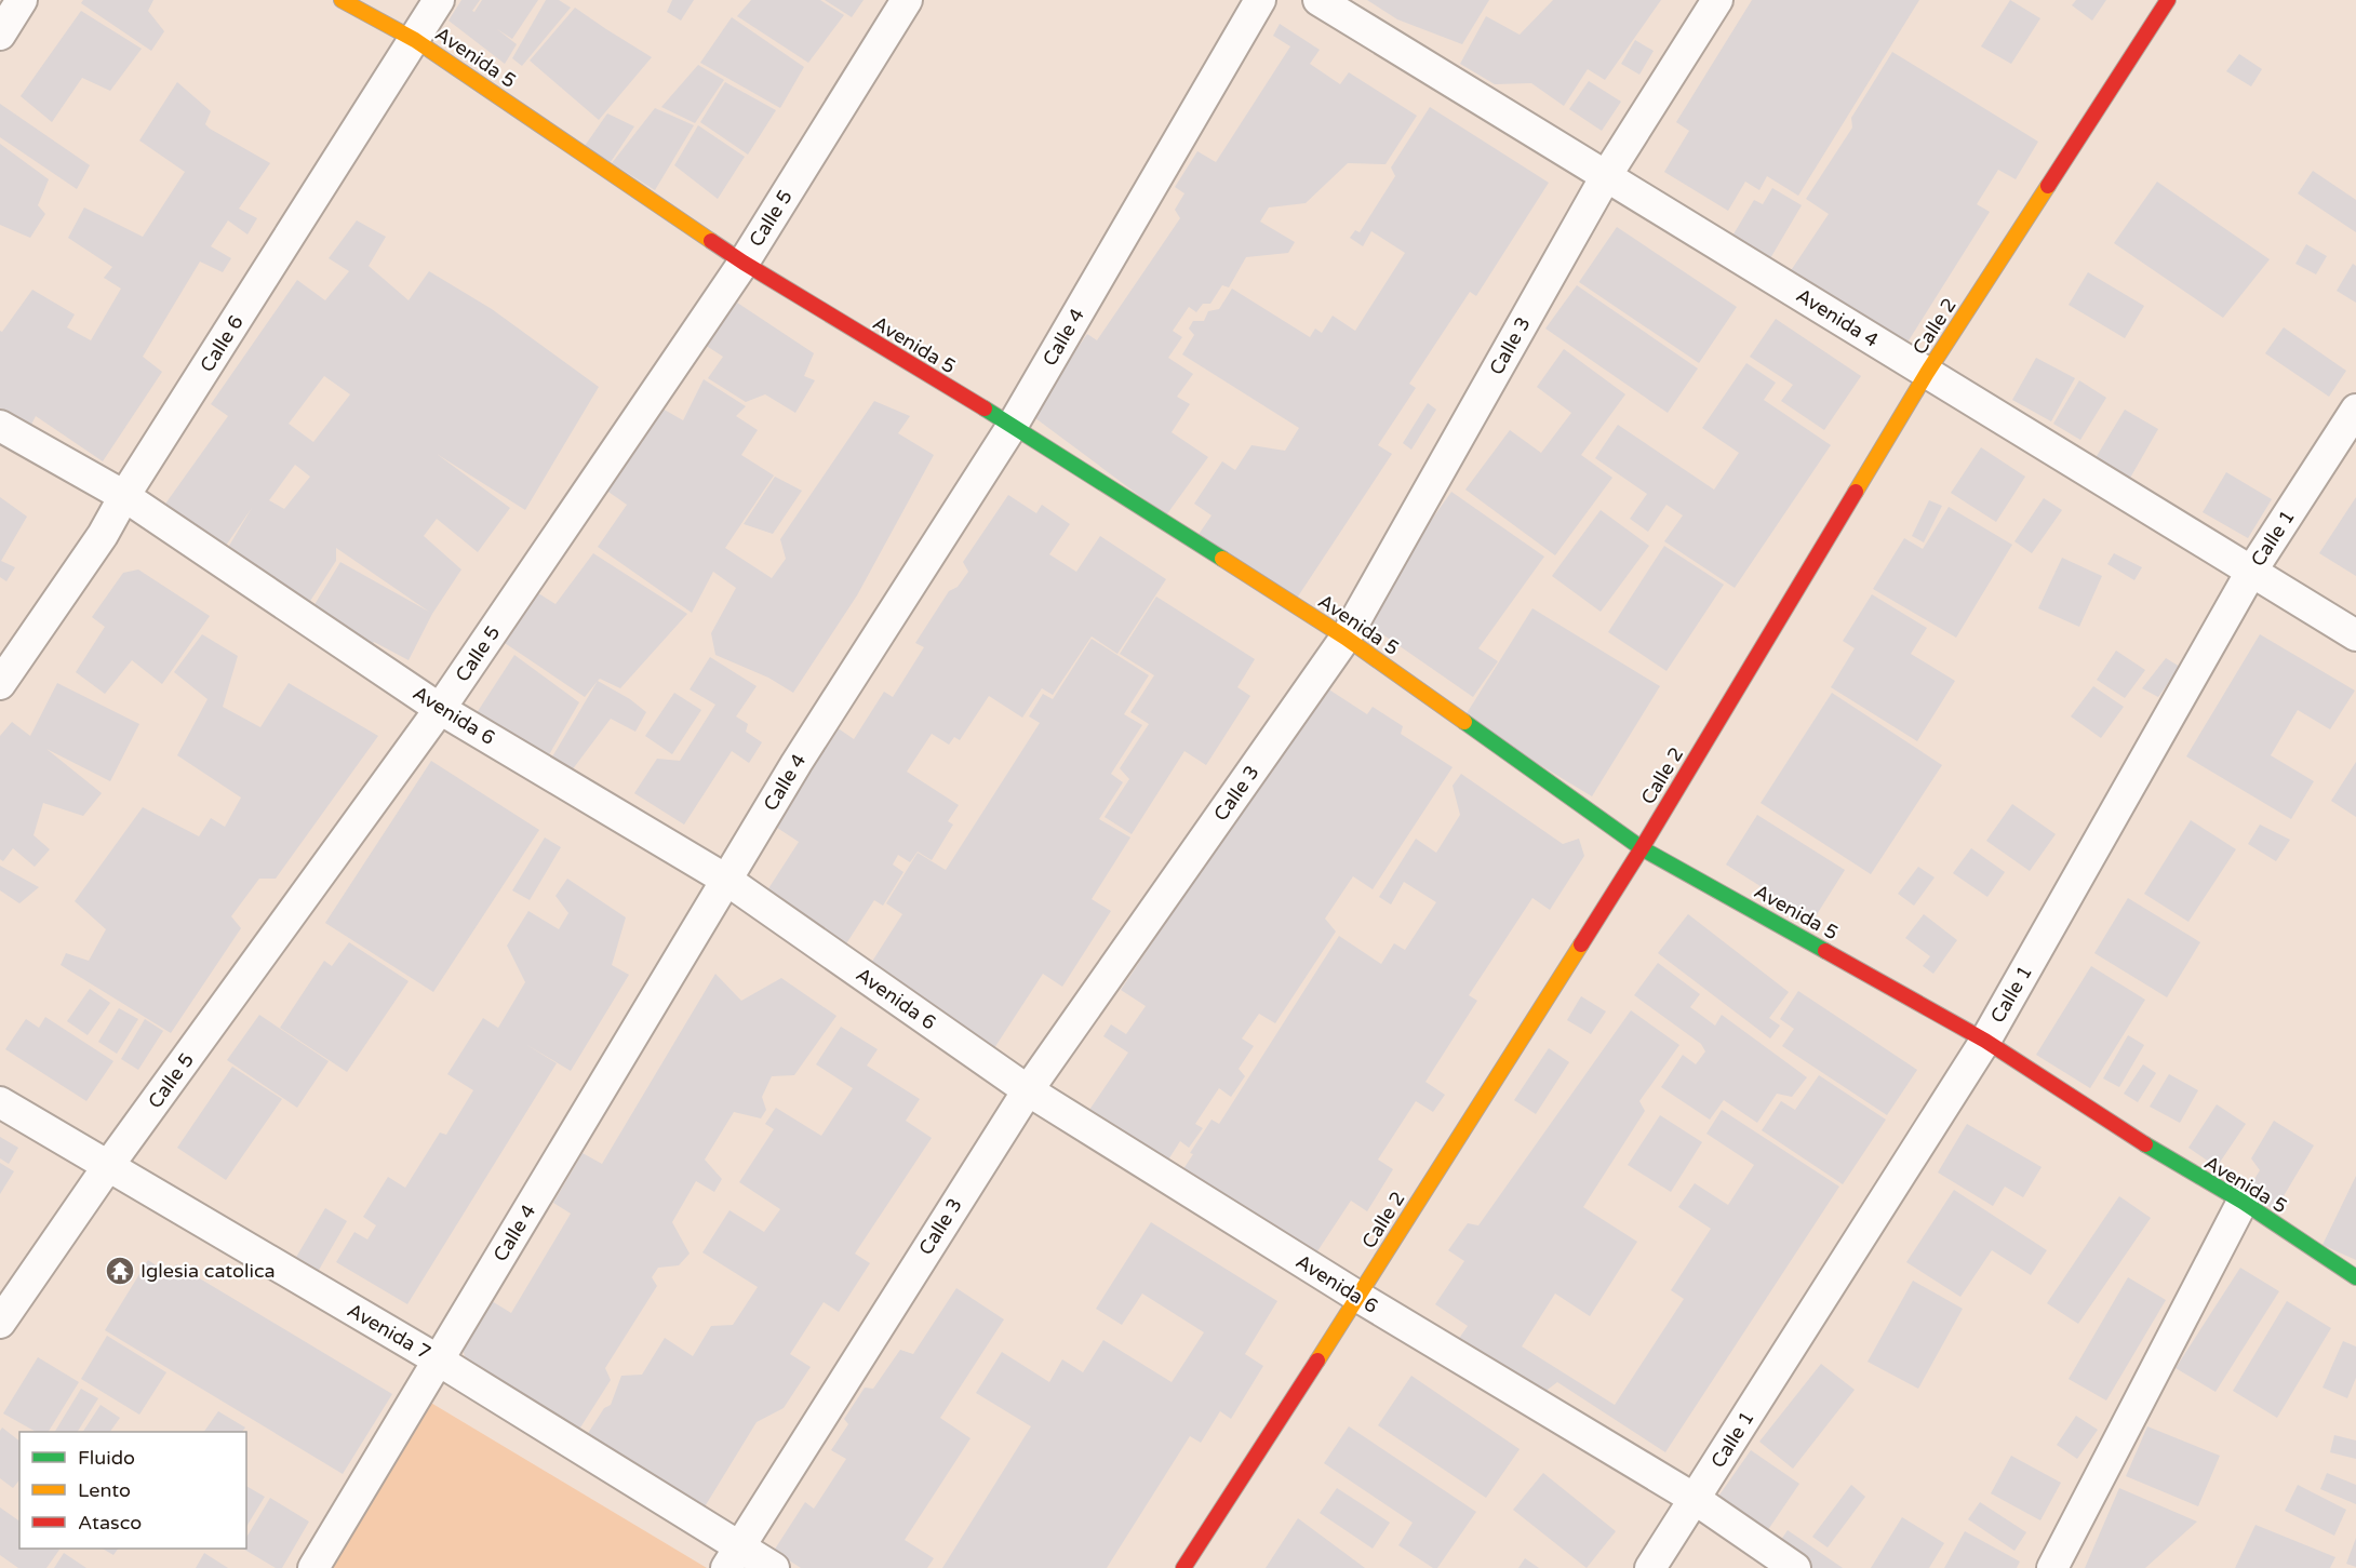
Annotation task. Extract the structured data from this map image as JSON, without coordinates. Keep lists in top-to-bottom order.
{
  "streets": {
    "street": [
      "Avenida 5",
      "Calle 5",
      "Avenida 4",
      "Calle 2",
      "Calle 4",
      "Calle 6",
      "Calle 3",
      "Calle 1",
      "Avenida 6",
      "Avenida 7"
    ]
  },
  "crossings": [
    ["Avenida 5", "Calle 5"],
    ["Avenida 5", "Calle 2"],
    ["Avenida 5", "Calle 4"],
    ["Avenida 5", "Calle 6"],
    ["Avenida 5", "Calle 3"],
    ["Avenida 5", "Calle 1"],
    ["Calle 5", "Avenida 6"],
    ["Calle 5", "Avenida 7"],
    ["Avenida 4", "Calle 2"],
    ["Avenida 4", "Calle 3"],
    ["Avenida 4", "Calle 1"],
    ["Calle 2", "Avenida 6"],
    ["Calle 4", "Avenida 6"],
    ["Calle 4", "Avenida 7"],
    ["Calle 6", "Avenida 6"],
    ["Calle 3", "Avenida 6"],
    ["Calle 3", "Avenida 7"],
    ["Calle 1", "Avenida 6"]
  ],
  "places": {
    "temple": ["Iglesia catolica"]
  },
  "legend": ["Fluido", "Lento", "Atasco"]
}
